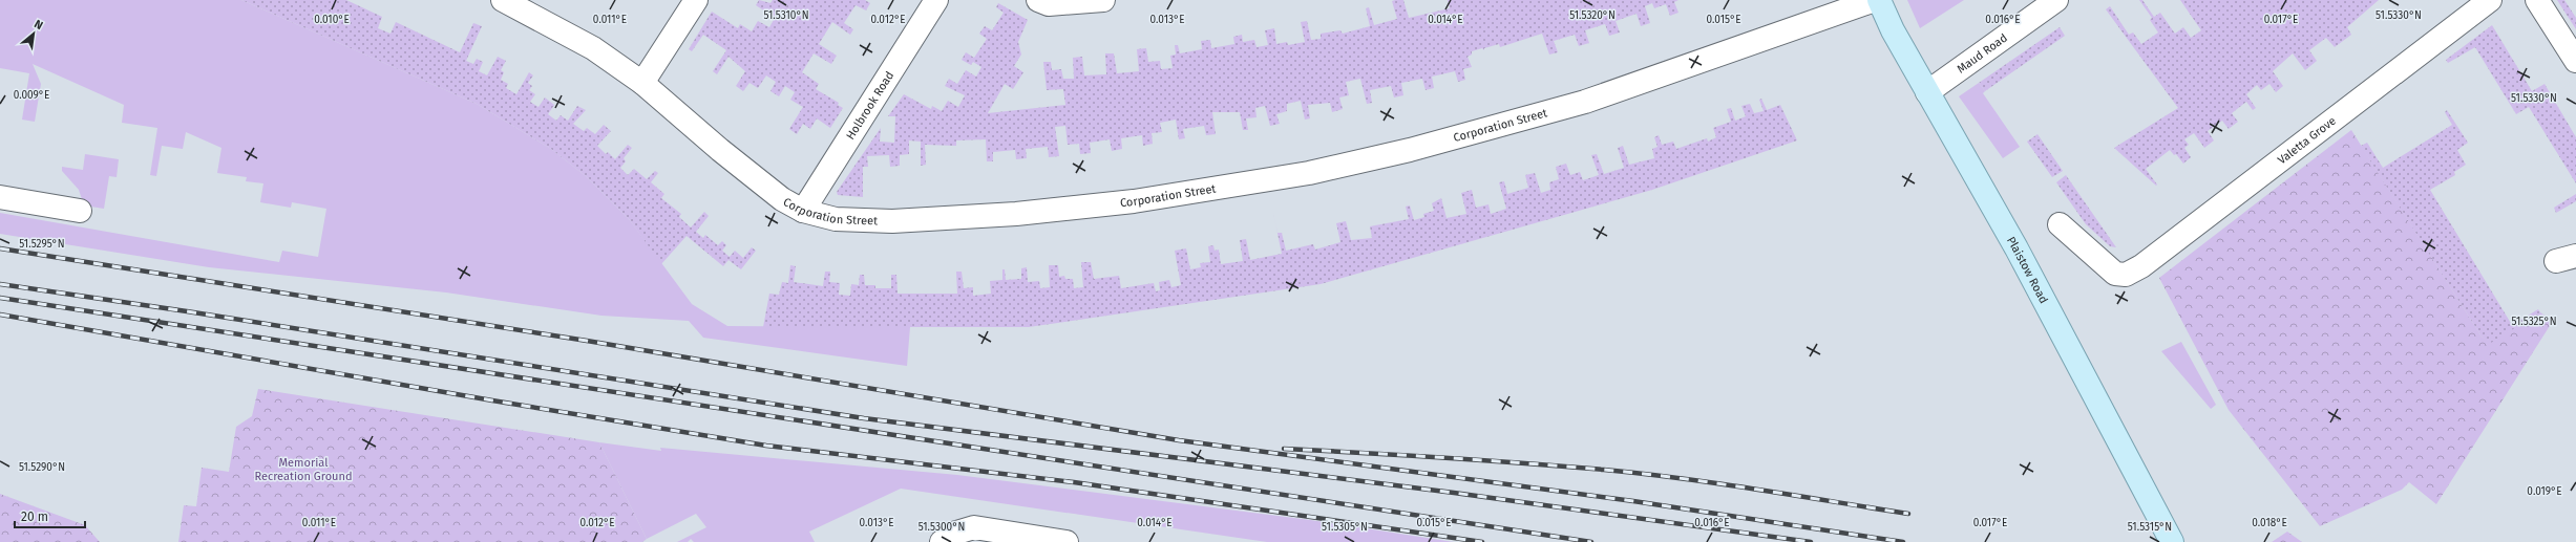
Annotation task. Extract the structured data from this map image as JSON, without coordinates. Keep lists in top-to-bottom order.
{
  "streets": {
    "main road": ["Plaistow Road"],
    "street": [
      "Maud Road",
      "Holbrook Road",
      "Corporation Street",
      "Valetta Grove"
    ]
  },
  "crossings": [
    ["Maud Road", "Plaistow Road"],
    ["Holbrook Road", "Corporation Street"]
  ],
  "parks": ["Memorial Recreation Ground"],
  "scale_bar": "20 m",
  "north": "top right",
  "coordinates": [
    "51.5310°N",
    "51.5320°N",
    "51.5330°N",
    "0.010°E",
    "0.011°E",
    "0.012°E",
    "0.013°E",
    "0.014°E",
    "0.015°E",
    "0.016°E",
    "0.017°E",
    "0.009°E",
    "51.5295°N",
    "51.5325°N",
    "51.5290°N",
    "0.019°E",
    "0.018°E",
    "51.5300°N",
    "51.5305°N",
    "51.5315°N"
  ]
}
